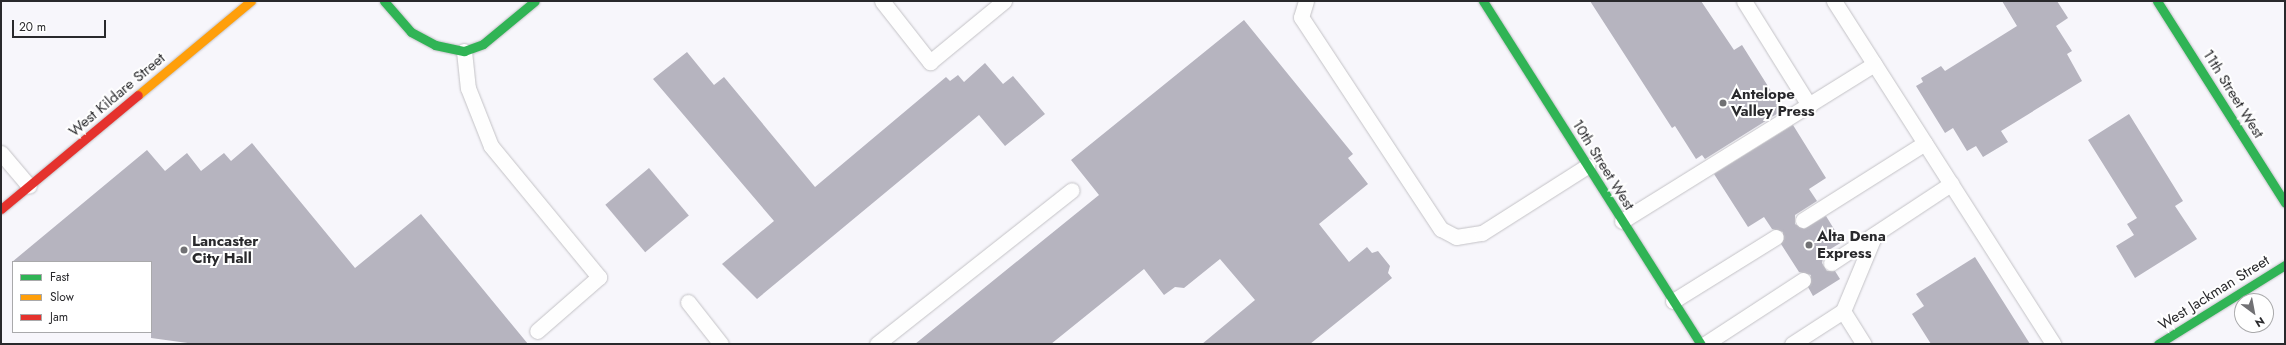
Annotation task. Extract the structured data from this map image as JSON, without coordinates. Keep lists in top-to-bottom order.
{
  "streets": {
    "street": [
      "11th Street West",
      "West Kildare Street",
      "10th Street West",
      "West Jackman Street"
    ]
  },
  "places": ["Antelope Valley Press", "Alta Dena Express", "Lancaster City Hall"],
  "legend": ["Fast", "Slow", "Jam"],
  "scale_bar": "20 m",
  "north": "bottom right"
}
